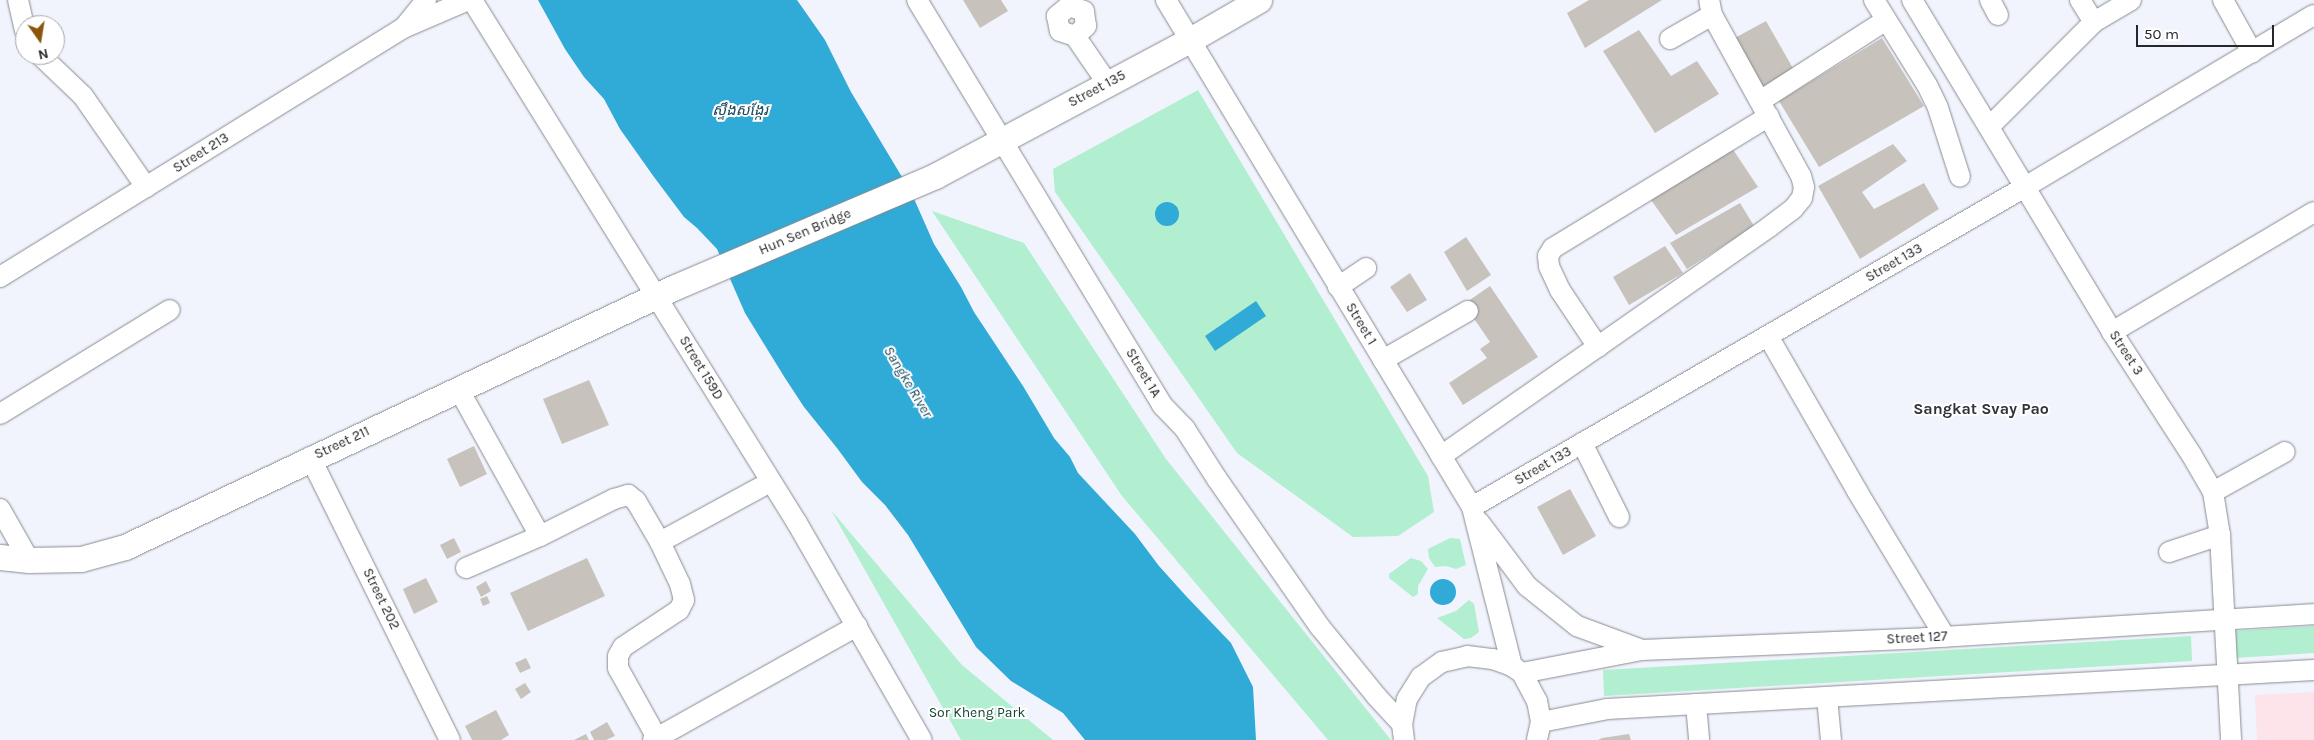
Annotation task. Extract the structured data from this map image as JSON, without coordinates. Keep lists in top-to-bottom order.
{
  "streets": {
    "main road": ["Street 135", "Hun Sen Bridge", "Street 211"],
    "street": [
      "Street 213",
      "Street 133",
      "Street 1",
      "Street 3",
      "Street 159D",
      "Street 1A",
      "Street 202",
      "Street 127"
    ]
  },
  "crossings": [
    ["Street 135", "Hun Sen Bridge"],
    ["Street 135", "Street 1"],
    ["Street 135", "Street 1A"],
    ["Hun Sen Bridge", "Street 159D"],
    ["Hun Sen Bridge", "Street 211"],
    ["Street 133", "Street 1"],
    ["Street 133", "Street 3"],
    ["Street 1", "Street 127"],
    ["Street 3", "Street 127"],
    ["Street 159D", "Street 211"],
    ["Street 211", "Street 202"]
  ],
  "districts": ["Sangkat Svay Pao"],
  "water": ["ស្ទឹងសង្កែរ", "Sangke River"],
  "parks": ["Sor Kheng Park"],
  "scale_bar": "50 m",
  "north": "bottom"
}
